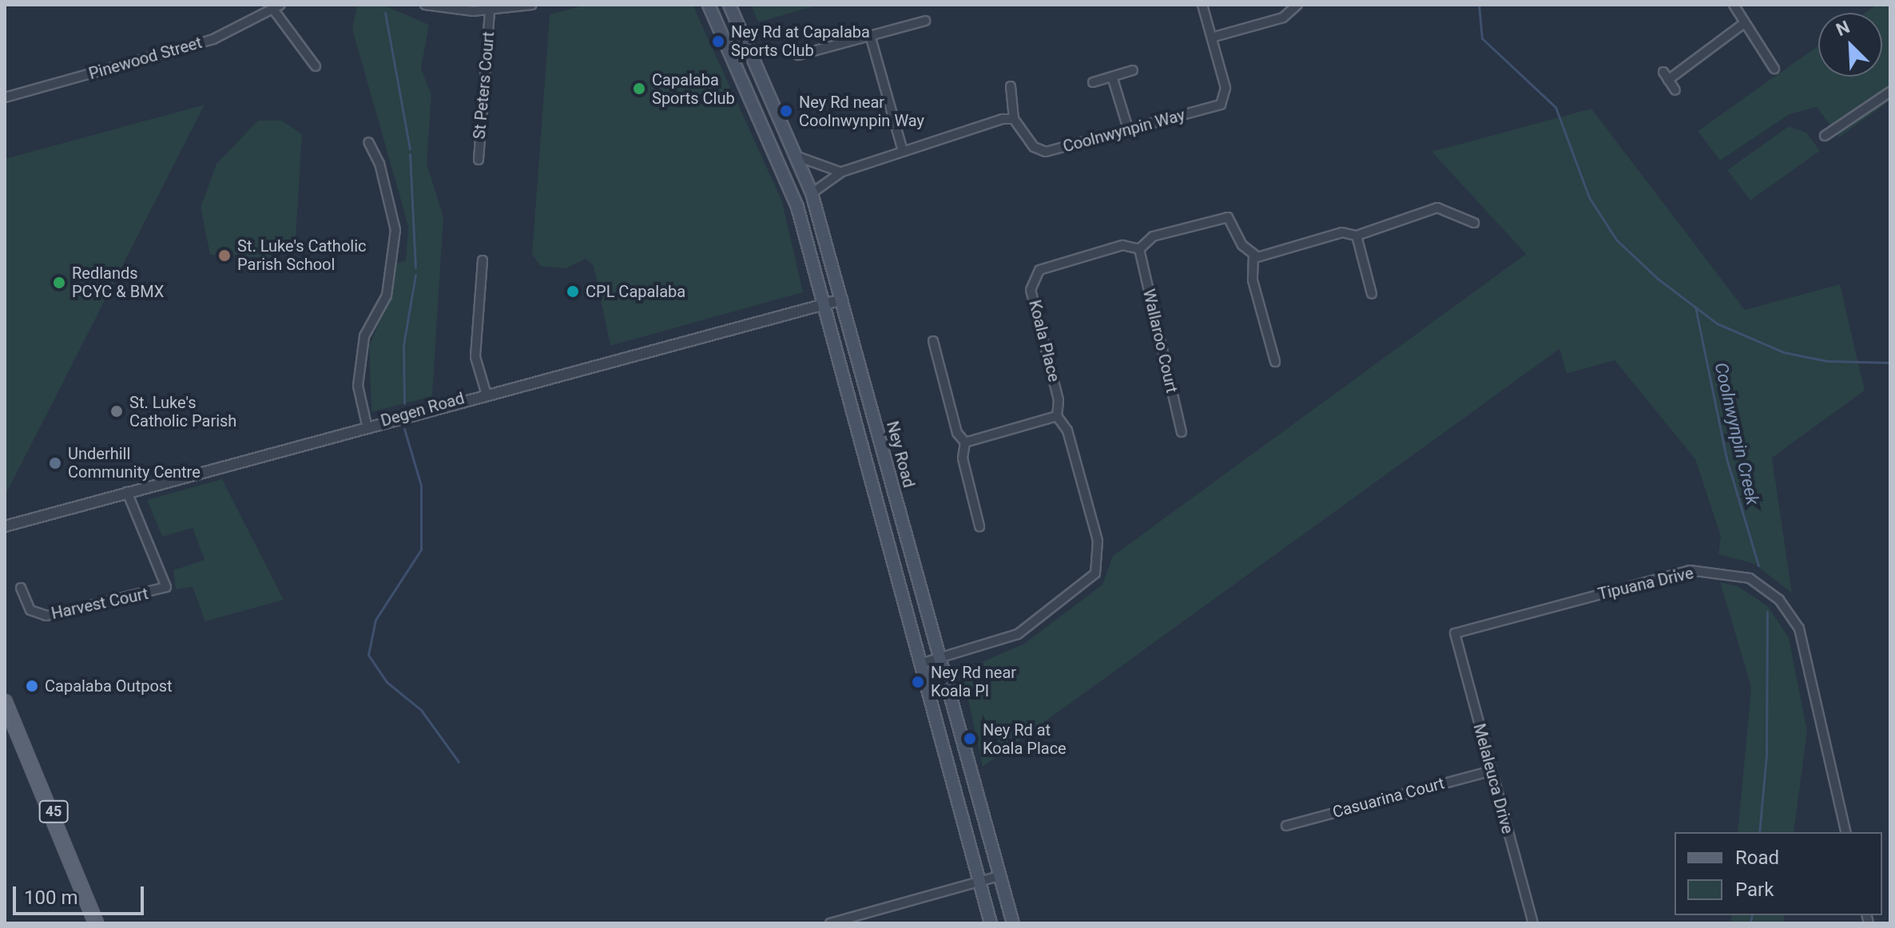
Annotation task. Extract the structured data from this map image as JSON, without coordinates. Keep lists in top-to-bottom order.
{
  "streets": {
    "main road": ["Ney Road", "45"],
    "street": [
      "Pinewood Street",
      "St Peters Court",
      "Coolnwynpin Way",
      "Koala Place",
      "Wallaroo Court",
      "Degen Road",
      "Tipuana Drive",
      "Harvest Court",
      "Melaleuca Drive",
      "Casuarina Court"
    ]
  },
  "crossings": [
    ["Koala Place", "Wallaroo Court"],
    ["Koala Place", "Ney Road"],
    ["Degen Road", "Ney Road"],
    ["Degen Road", "Harvest Court"],
    ["Tipuana Drive", "Melaleuca Drive"],
    ["Melaleuca Drive", "Casuarina Court"]
  ],
  "water": ["Coolnwynpin Creek"],
  "places": [
    "Ney Rd at Capalaba Sports Club",
    "Capalaba Sports Club",
    "Ney Rd near Coolnwynpin Way",
    "St. Luke's Catholic Parish School",
    "Redlands PCYC & BMX",
    "CPL Capalaba",
    "St. Luke's Catholic Parish",
    "Underhill Community Centre",
    "Ney Rd near Koala Pl",
    "Capalaba Outpost",
    "Ney Rd at Koala Place"
  ],
  "legend": ["Road", "Park"],
  "scale_bar": "100 m",
  "north": "top left"
}
